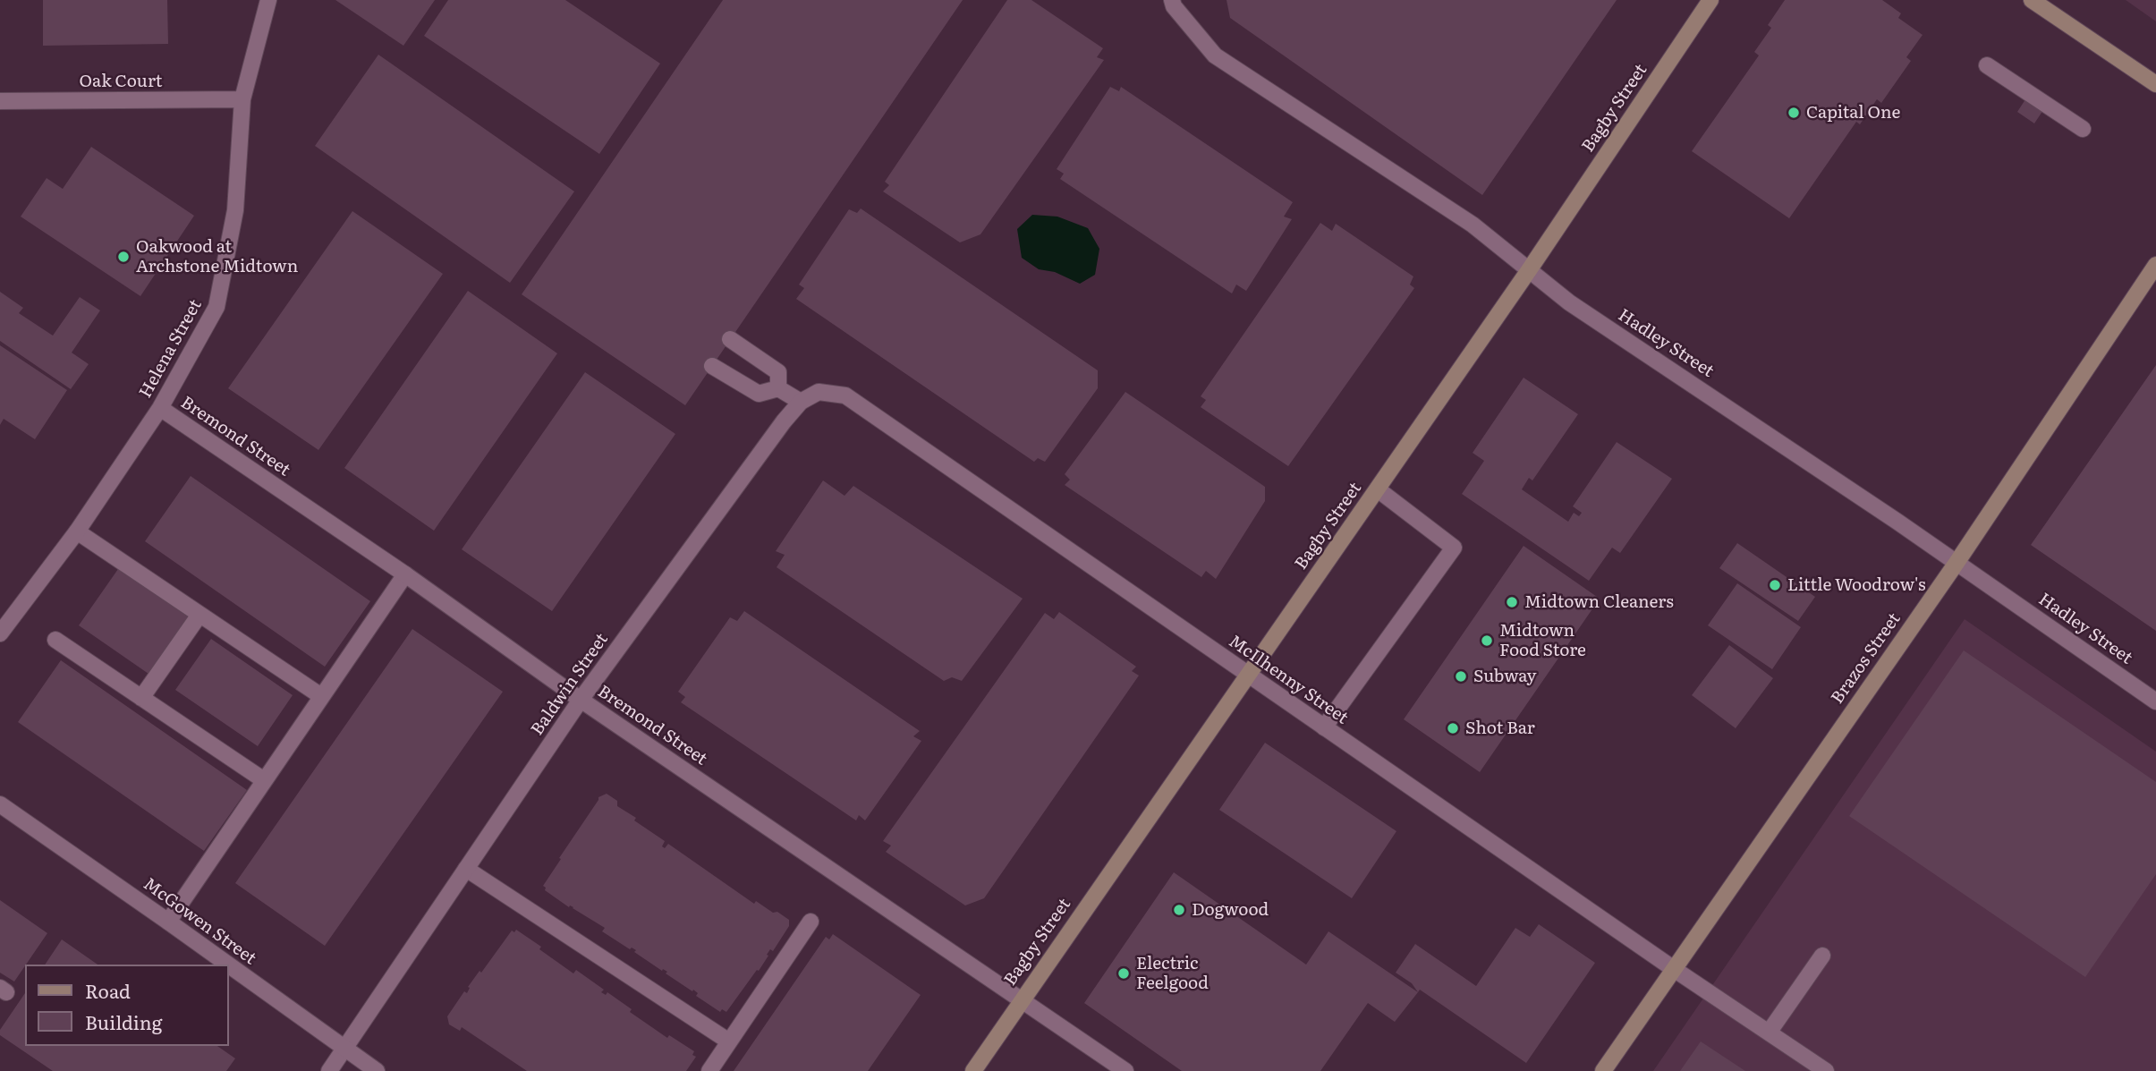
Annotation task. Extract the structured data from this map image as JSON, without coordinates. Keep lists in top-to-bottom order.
{
  "streets": {
    "main road": ["Bagby Street", "Brazos Street"],
    "street": [
      "Oak Court",
      "Hadley Street",
      "Helena Street",
      "Bremond Street",
      "McIlhenny Street",
      "Baldwin Street",
      "McGowen Street"
    ]
  },
  "crossings": [
    ["Oak Court", "Helena Street"],
    ["Bagby Street", "Hadley Street"],
    ["Bagby Street", "Bremond Street"],
    ["Bagby Street", "McIlhenny Street"],
    ["Hadley Street", "Brazos Street"],
    ["Helena Street", "Bremond Street"],
    ["Bremond Street", "Baldwin Street"],
    ["Brazos Street", "McIlhenny Street"],
    ["McIlhenny Street", "Baldwin Street"],
    ["Baldwin Street", "McGowen Street"]
  ],
  "places": [
    "Capital One",
    "Oakwood at Archstone Midtown",
    "Little Woodrow's",
    "Midtown Cleaners",
    "Midtown Food Store",
    "Subway",
    "Shot Bar",
    "Dogwood",
    "Electric Feelgood"
  ],
  "legend": ["Road", "Building"]
}
